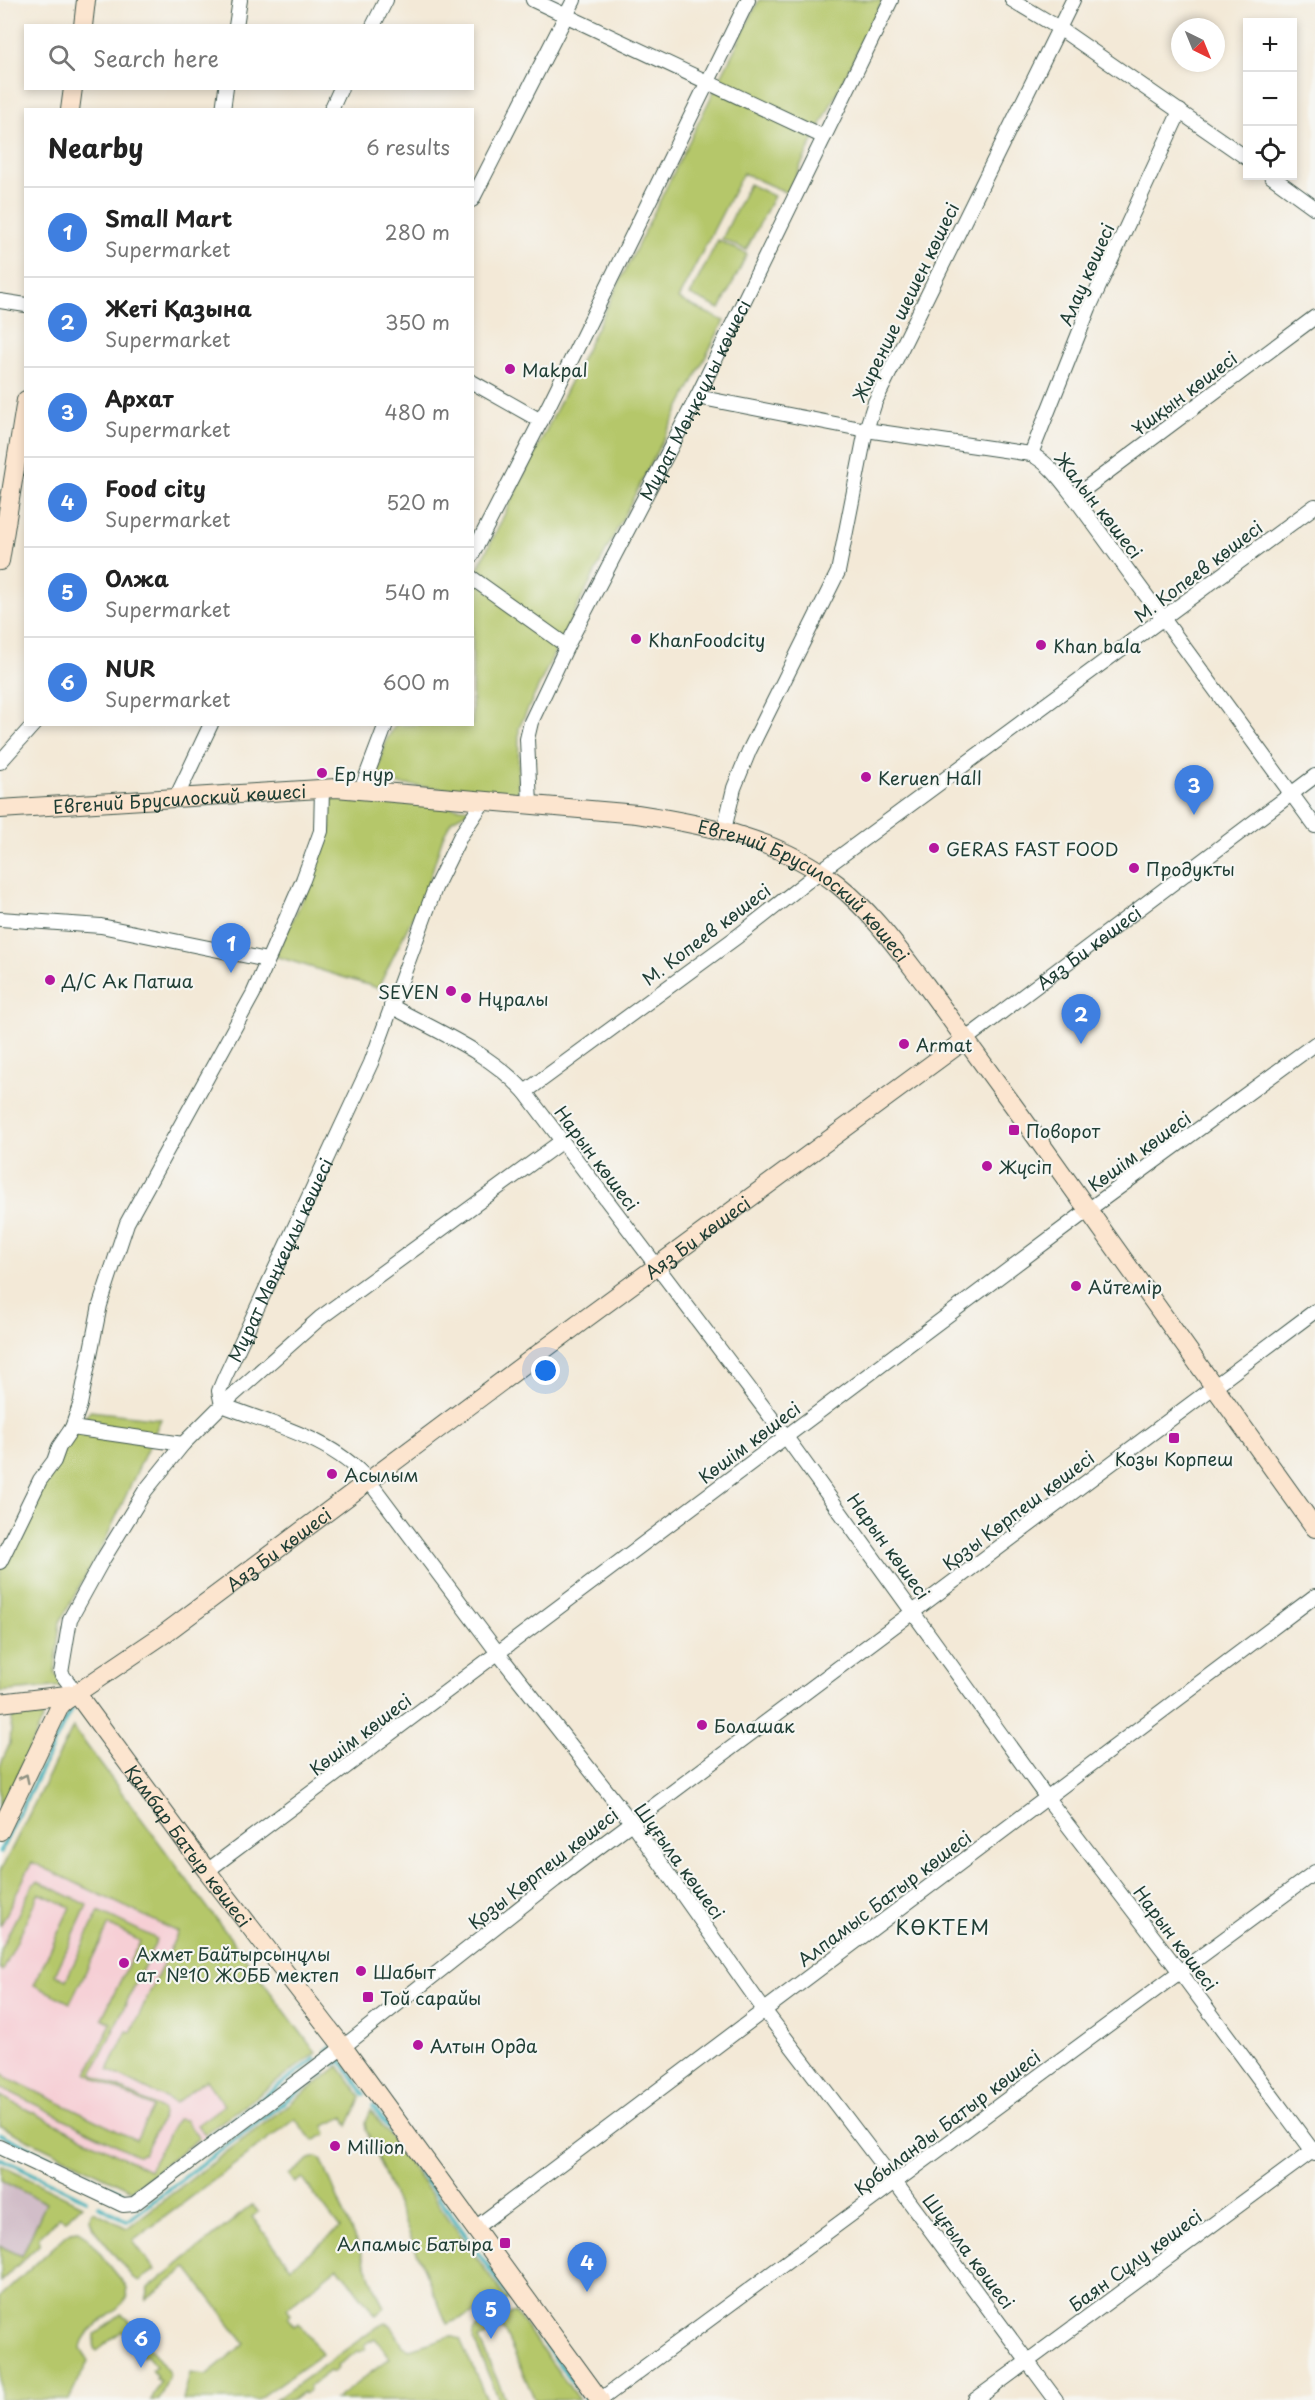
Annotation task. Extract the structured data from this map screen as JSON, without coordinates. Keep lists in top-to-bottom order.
{
  "streets": {
    "main road": ["Евгений Брусилоский көшесі", "Аяз Би көшесі", "Қамбар Батыр көшесі"],
    "street": [
      "Алау көшесі",
      "Жиренше шешен көшесі",
      "Ұшқын көшесі",
      "Мұрат Мөңкеұлы көшесі",
      "Жалын көшесі",
      "М. Копеев көшесі",
      "Көшім көшесі",
      "Нарын көшесі",
      "Қозы Көрпеш көшесі",
      "Шұғыла көшесі",
      "Алпамыс Батыр көшесі",
      "Қобыланды Батыр көшесі",
      "Баян Сұлу көшесі"
    ]
  },
  "crossings": [
    ["Алау көшесі", "Жалын көшесі"],
    ["Жиренше шешен көшесі", "Жалын көшесі"],
    ["Жиренше шешен көшесі", "Евгений Брусилоский көшесі"],
    ["Ұшқын көшесі", "Жалын көшесі"],
    ["Мұрат Мөңкеұлы көшесі", "Жалын көшесі"],
    ["Мұрат Мөңкеұлы көшесі", "Евгений Брусилоский көшесі"],
    ["Мұрат Мөңкеұлы көшесі", "Нарын көшесі"],
    ["Мұрат Мөңкеұлы көшесі", "Шұғыла көшесі"],
    ["Жалын көшесі", "М. Копеев көшесі"],
    ["Жалын көшесі", "Аяз Би көшесі"],
    ["М. Копеев көшесі", "Евгений Брусилоский көшесі"],
    ["М. Копеев көшесі", "Нарын көшесі"],
    ["Евгений Брусилоский көшесі", "Аяз Би көшесі"],
    ["Евгений Брусилоский көшесі", "Көшім көшесі"],
    ["Евгений Брусилоский көшесі", "Қозы Көрпеш көшесі"],
    ["Аяз Би көшесі", "Нарын көшесі"],
    ["Аяз Би көшесі", "Қамбар Батыр көшесі"],
    ["Аяз Би көшесі", "Шұғыла көшесі"],
    ["Көшім көшесі", "Нарын көшесі"],
    ["Көшім көшесі", "Қамбар Батыр көшесі"],
    ["Көшім көшесі", "Шұғыла көшесі"],
    ["Нарын көшесі", "Қозы Көрпеш көшесі"],
    ["Нарын көшесі", "Алпамыс Батыр көшесі"],
    ["Нарын көшесі", "Қобыланды Батыр көшесі"],
    ["Нарын көшесі", "Баян Сұлу көшесі"],
    ["Қозы Көрпеш көшесі", "Қамбар Батыр көшесі"],
    ["Қозы Көрпеш көшесі", "Шұғыла көшесі"],
    ["Қамбар Батыр көшесі", "Алпамыс Батыр көшесі"],
    ["Қамбар Батыр көшесі", "Қобыланды Батыр көшесі"],
    ["Шұғыла көшесі", "Алпамыс Батыр көшесі"],
    ["Шұғыла көшесі", "Қобыланды Батыр көшесі"],
    ["Шұғыла көшесі", "Баян Сұлу көшесі"]
  ],
  "districts": ["КӨКТЕМ"],
  "places": {
    "other": [
      "Makpal",
      "KhanFoodcity",
      "Khan bala",
      "Ер нур",
      "Keruen Hall",
      "GERAS FAST FOOD",
      "Продукты",
      "Д/С Ак Патша",
      "SEVEN",
      "Нұралы",
      "Armat",
      "Жүсіп",
      "Айтемір",
      "Асылым",
      "Болашак",
      "Ахмет Байтырсынұлы ат. №10 ЖОББ мектеп",
      "Шабыт",
      "Алтын Орда",
      "Million"
    ],
    "transit": [
      "Поворот",
      "Козы Корпеш",
      "Той сарайы",
      "Алпамыс Батыра"
    ]
  },
  "north": "bottom right",
  "page": {
    "map_buttons": ["+", "−"],
    "search": "Search here",
    "heading": ["Nearby", "6 results"],
    "list": [
      {
        "mark": "1",
        "name": "Small Mart",
        "note": "Supermarket",
        "value": "280 m"
      },
      {
        "mark": "2",
        "name": "Жеті Қазына",
        "note": "Supermarket",
        "value": "350 m"
      },
      {
        "mark": "3",
        "name": "Архат",
        "note": "Supermarket",
        "value": "480 m"
      },
      {
        "mark": "4",
        "name": "Food city",
        "note": "Supermarket",
        "value": "520 m"
      },
      {
        "mark": "5",
        "name": "Олжа",
        "note": "Supermarket",
        "value": "540 m"
      },
      {
        "mark": "6",
        "name": "NUR",
        "note": "Supermarket",
        "value": "600 m"
      }
    ],
    "pins": [
      "3",
      "1",
      "2",
      "4",
      "5",
      "6"
    ]
  }
}
